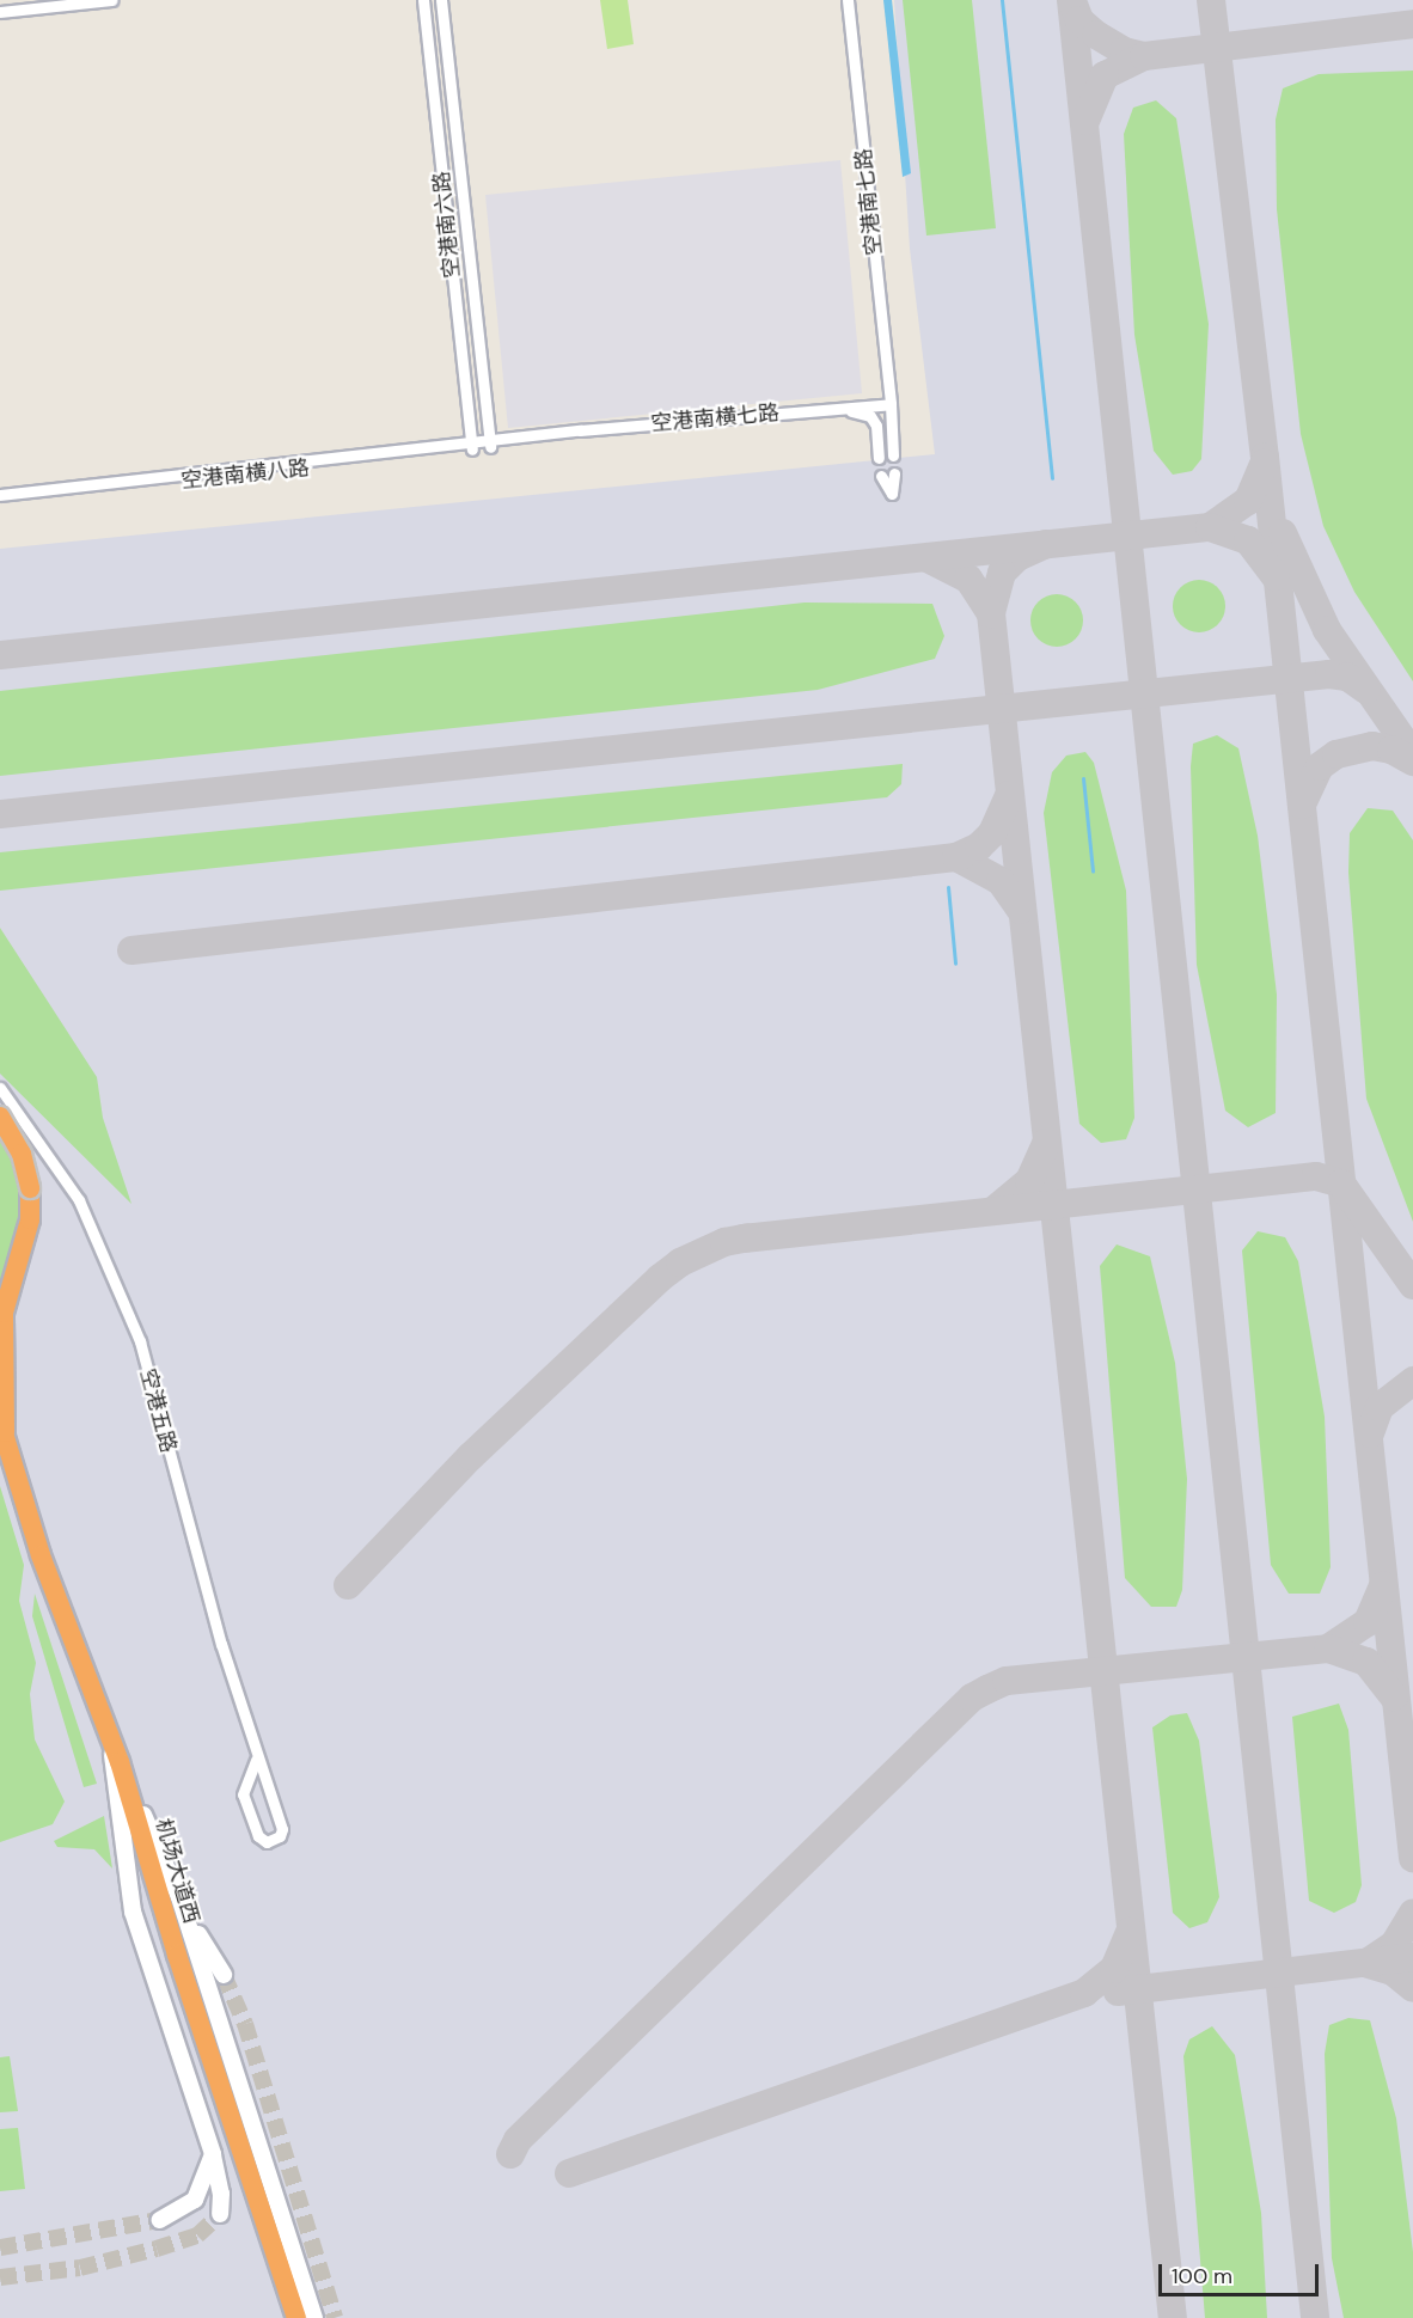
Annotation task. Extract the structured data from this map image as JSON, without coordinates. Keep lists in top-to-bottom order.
{
  "streets": {
    "highway": ["机场大道西"],
    "street": [
      "空港南七路",
      "空港南六路",
      "空港南横七路",
      "空港南横八路",
      "空港五路"
    ]
  },
  "crossings": [
    ["空港南七路", "空港南横七路"],
    ["空港南六路", "空港南横七路"],
    ["空港南六路", "空港南横八路"],
    ["空港南横七路", "空港南横八路"]
  ],
  "scale_bar": "100 m"
}
